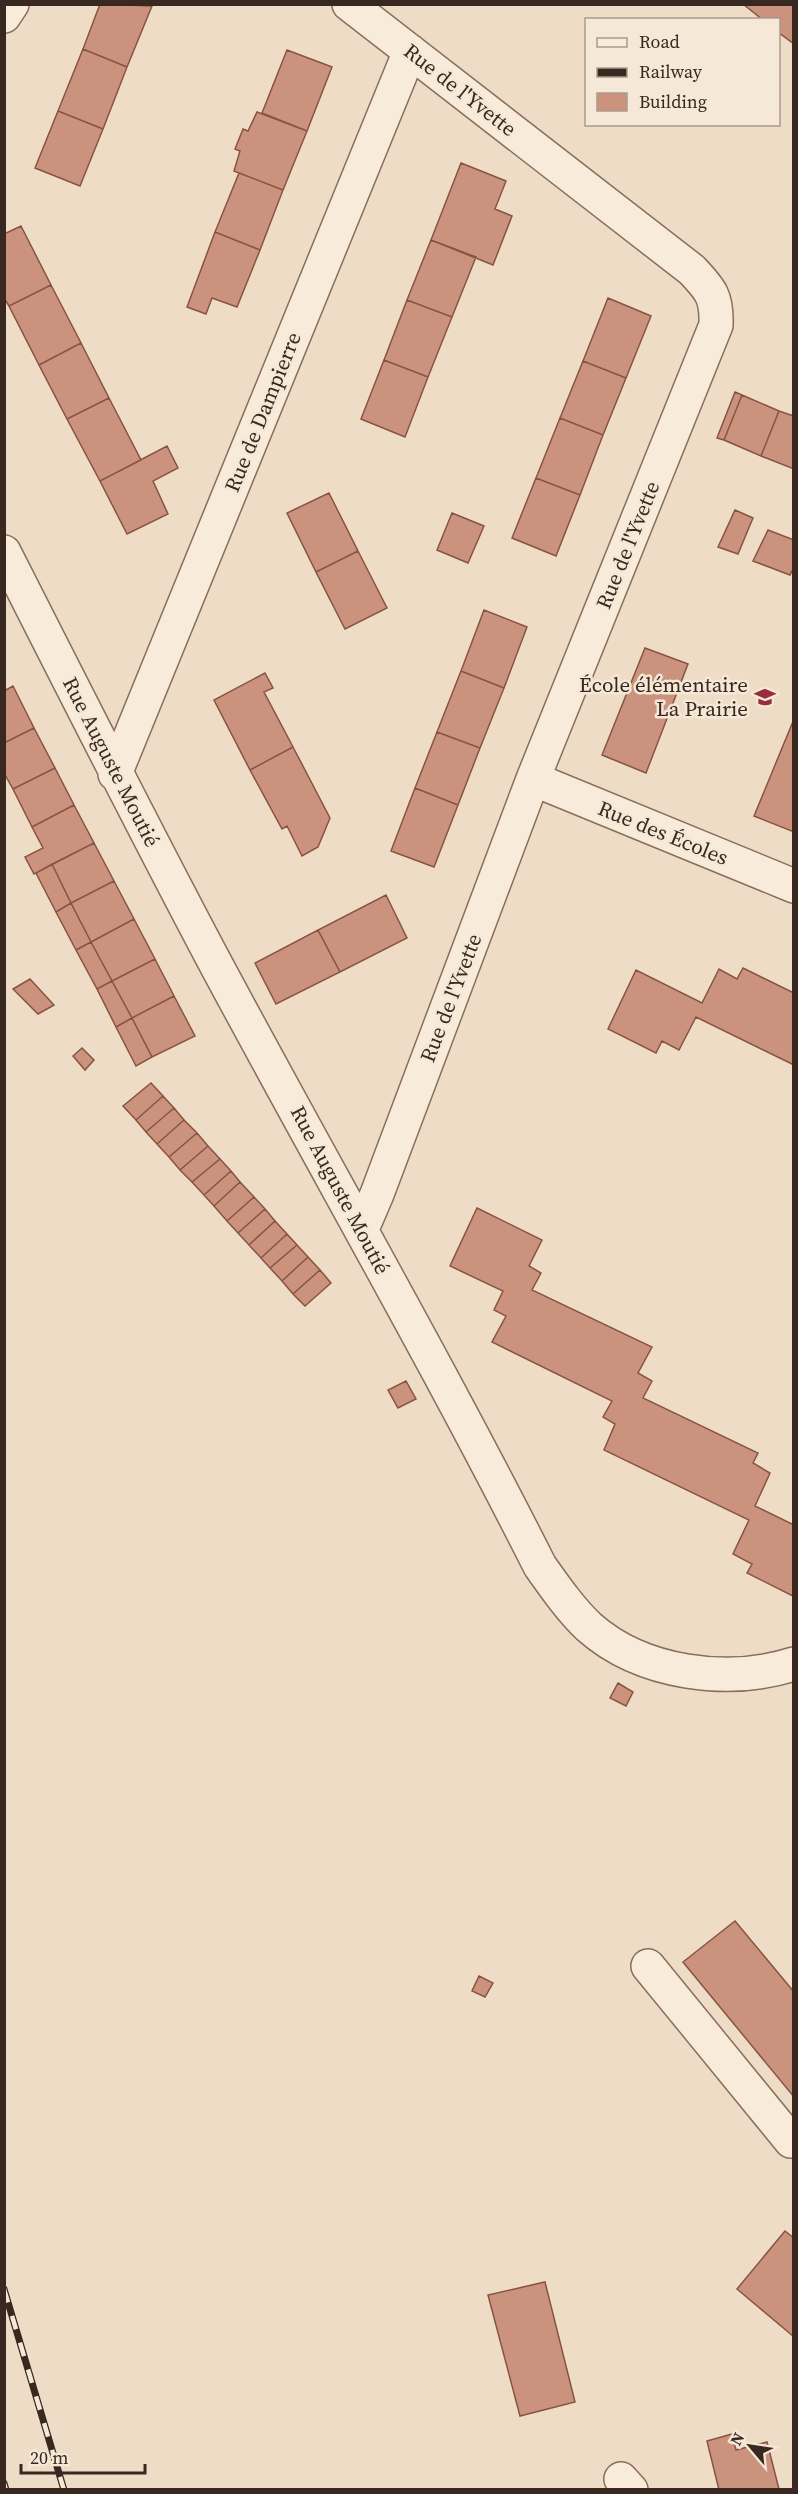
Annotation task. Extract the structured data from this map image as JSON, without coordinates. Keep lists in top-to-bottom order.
{
  "streets": {
    "street": [
      "Rue de l'Yvette",
      "Rue de Dampierre",
      "Rue Auguste Moutié",
      "Rue des Écoles"
    ]
  },
  "crossings": [
    ["Rue de l'Yvette", "Rue de Dampierre"],
    ["Rue de l'Yvette", "Rue Auguste Moutié"],
    ["Rue de l'Yvette", "Rue des Écoles"],
    ["Rue de Dampierre", "Rue Auguste Moutié"]
  ],
  "places": {
    "school or university": ["École élémentaire La Prairie"]
  },
  "legend": ["Road", "Railway", "Building"],
  "scale_bar": "20 m",
  "north": "top left"
}
